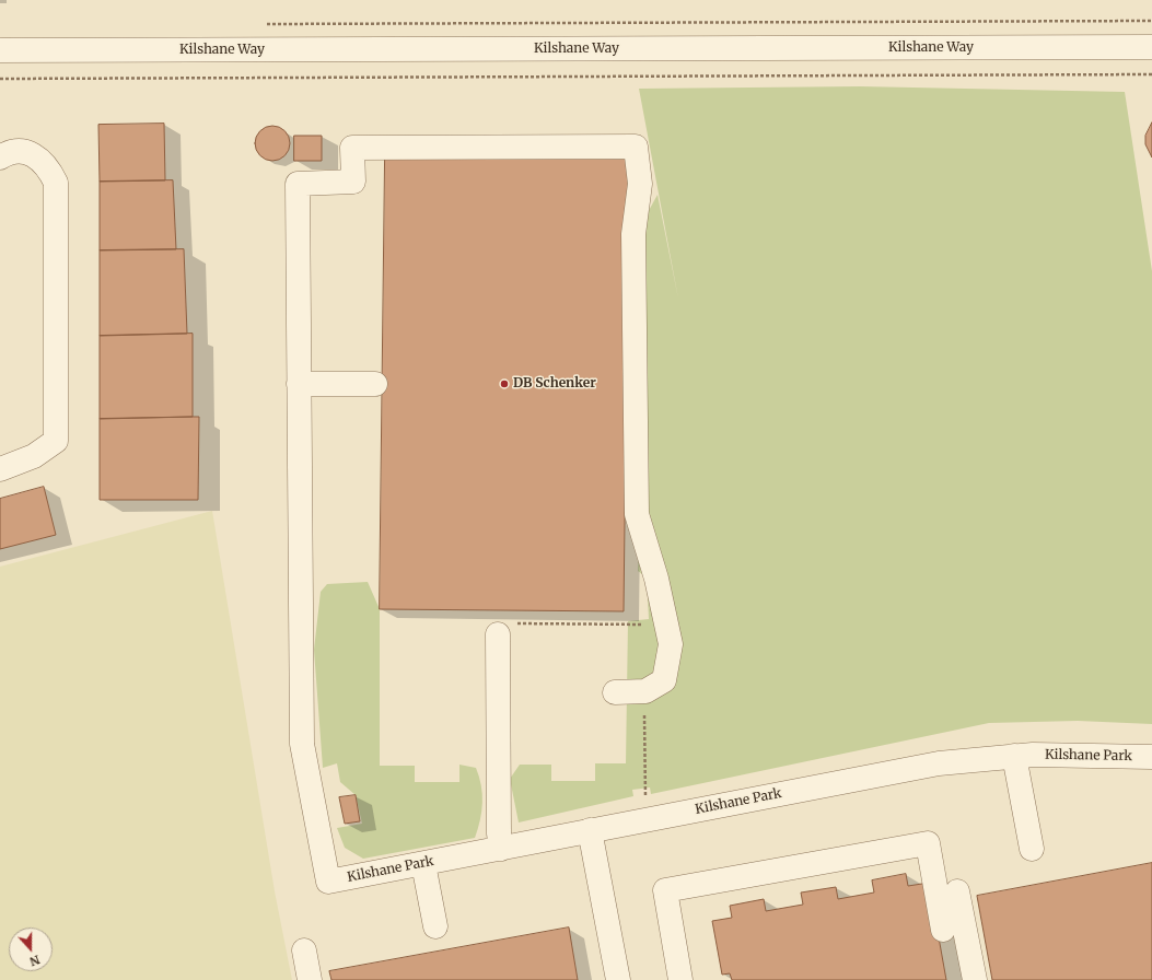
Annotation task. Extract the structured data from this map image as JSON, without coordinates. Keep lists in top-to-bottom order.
{
  "streets": {
    "street": ["Kilshane Way", "Kilshane Park"]
  },
  "places": ["DB Schenker"],
  "north": "bottom"
}
